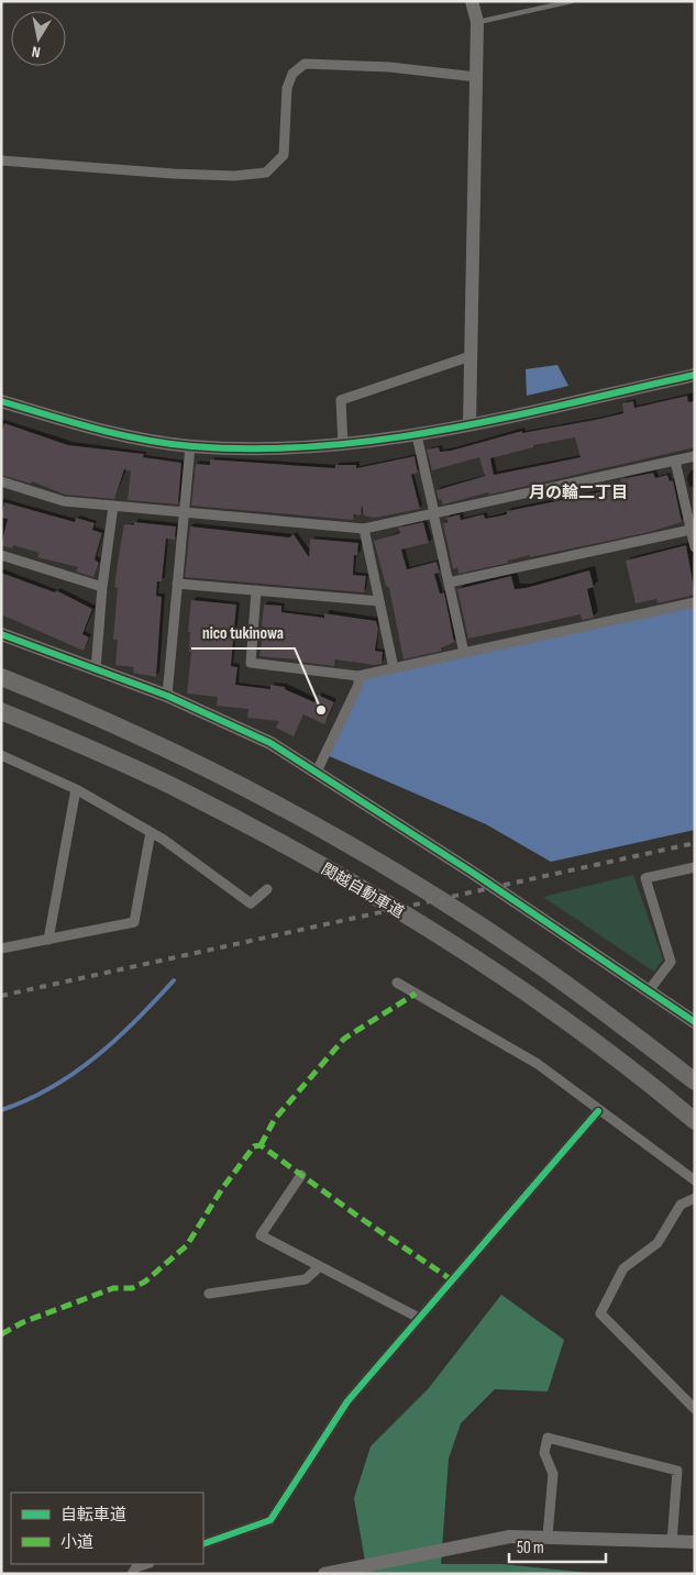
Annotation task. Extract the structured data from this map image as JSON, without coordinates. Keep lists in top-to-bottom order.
{
  "streets": {
    "highway": ["関越自動車道"]
  },
  "districts": ["月の輪二丁目"],
  "places": ["nico tukinowa"],
  "legend": ["自転車道", "小道"],
  "scale_bar": "50 m",
  "north": "bottom"
}
